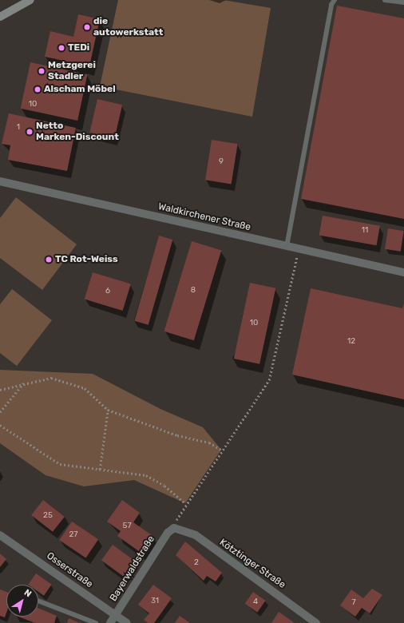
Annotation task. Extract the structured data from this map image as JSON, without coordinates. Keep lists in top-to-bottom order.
{
  "streets": {
    "street": [
      "Waldkirchener Straße",
      "Kötztinger Straße",
      "Bayerwaldstraße",
      "Osserstraße"
    ]
  },
  "crossings": [
    ["Kötztinger Straße", "Bayerwaldstraße"],
    ["Bayerwaldstraße", "Osserstraße"]
  ],
  "places": [
    "die autowerkstatt",
    "TEDi",
    "Metzgerei Stadler",
    "Alscham Möbel",
    "Netto Marken-Discount",
    "TC Rot-Weiss"
  ],
  "house_numbers": [
    "10",
    "1",
    "9",
    "11",
    "8",
    "6",
    "10",
    "12",
    "25",
    "57",
    "27",
    "2",
    "31",
    "4",
    "7"
  ],
  "north": "top right"
}
